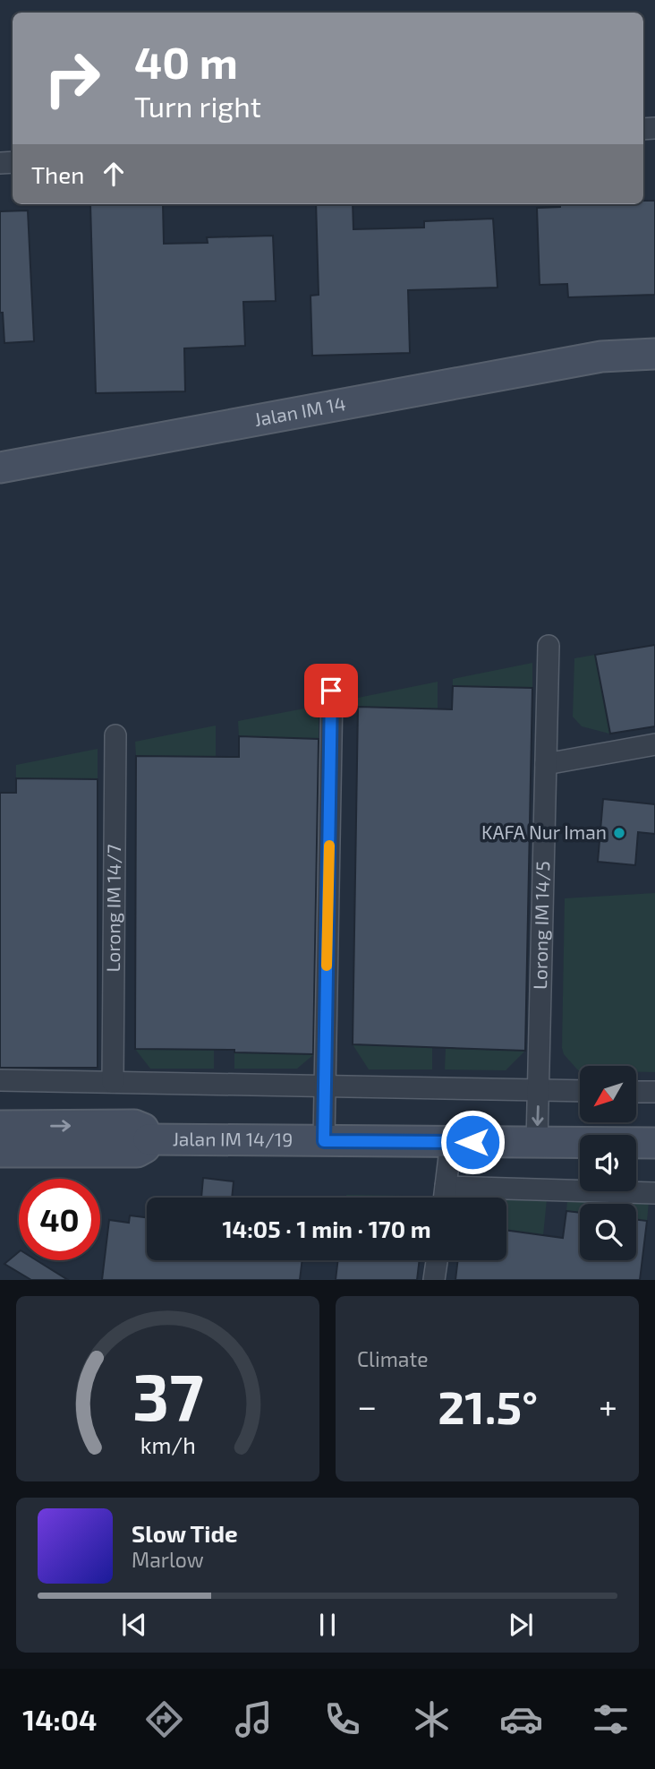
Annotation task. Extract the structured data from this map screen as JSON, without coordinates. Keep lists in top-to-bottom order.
{
  "streets": {
    "street": [
      "Jalan IM 14",
      "Lorong IM 14/7",
      "Lorong IM 14/5",
      "Jalan IM 14/19"
    ]
  },
  "crossings": [
    ["Lorong IM 14/5", "Jalan IM 14/19"]
  ],
  "places": ["KAFA Nur Iman"],
  "north": "bottom left",
  "page": {
    "turn": ["40 m", "Turn right"],
    "then": "Then",
    "limit": "40",
    "trip": "14:05 · 1 min · 170 m",
    "tile": "Climate",
    "heat": ["−", "21.5°", "+"],
    "song": ["Slow Tide", "Marlow"],
    "tabs": "14:04",
    "gauge": ["37", "km/h"]
  }
}
